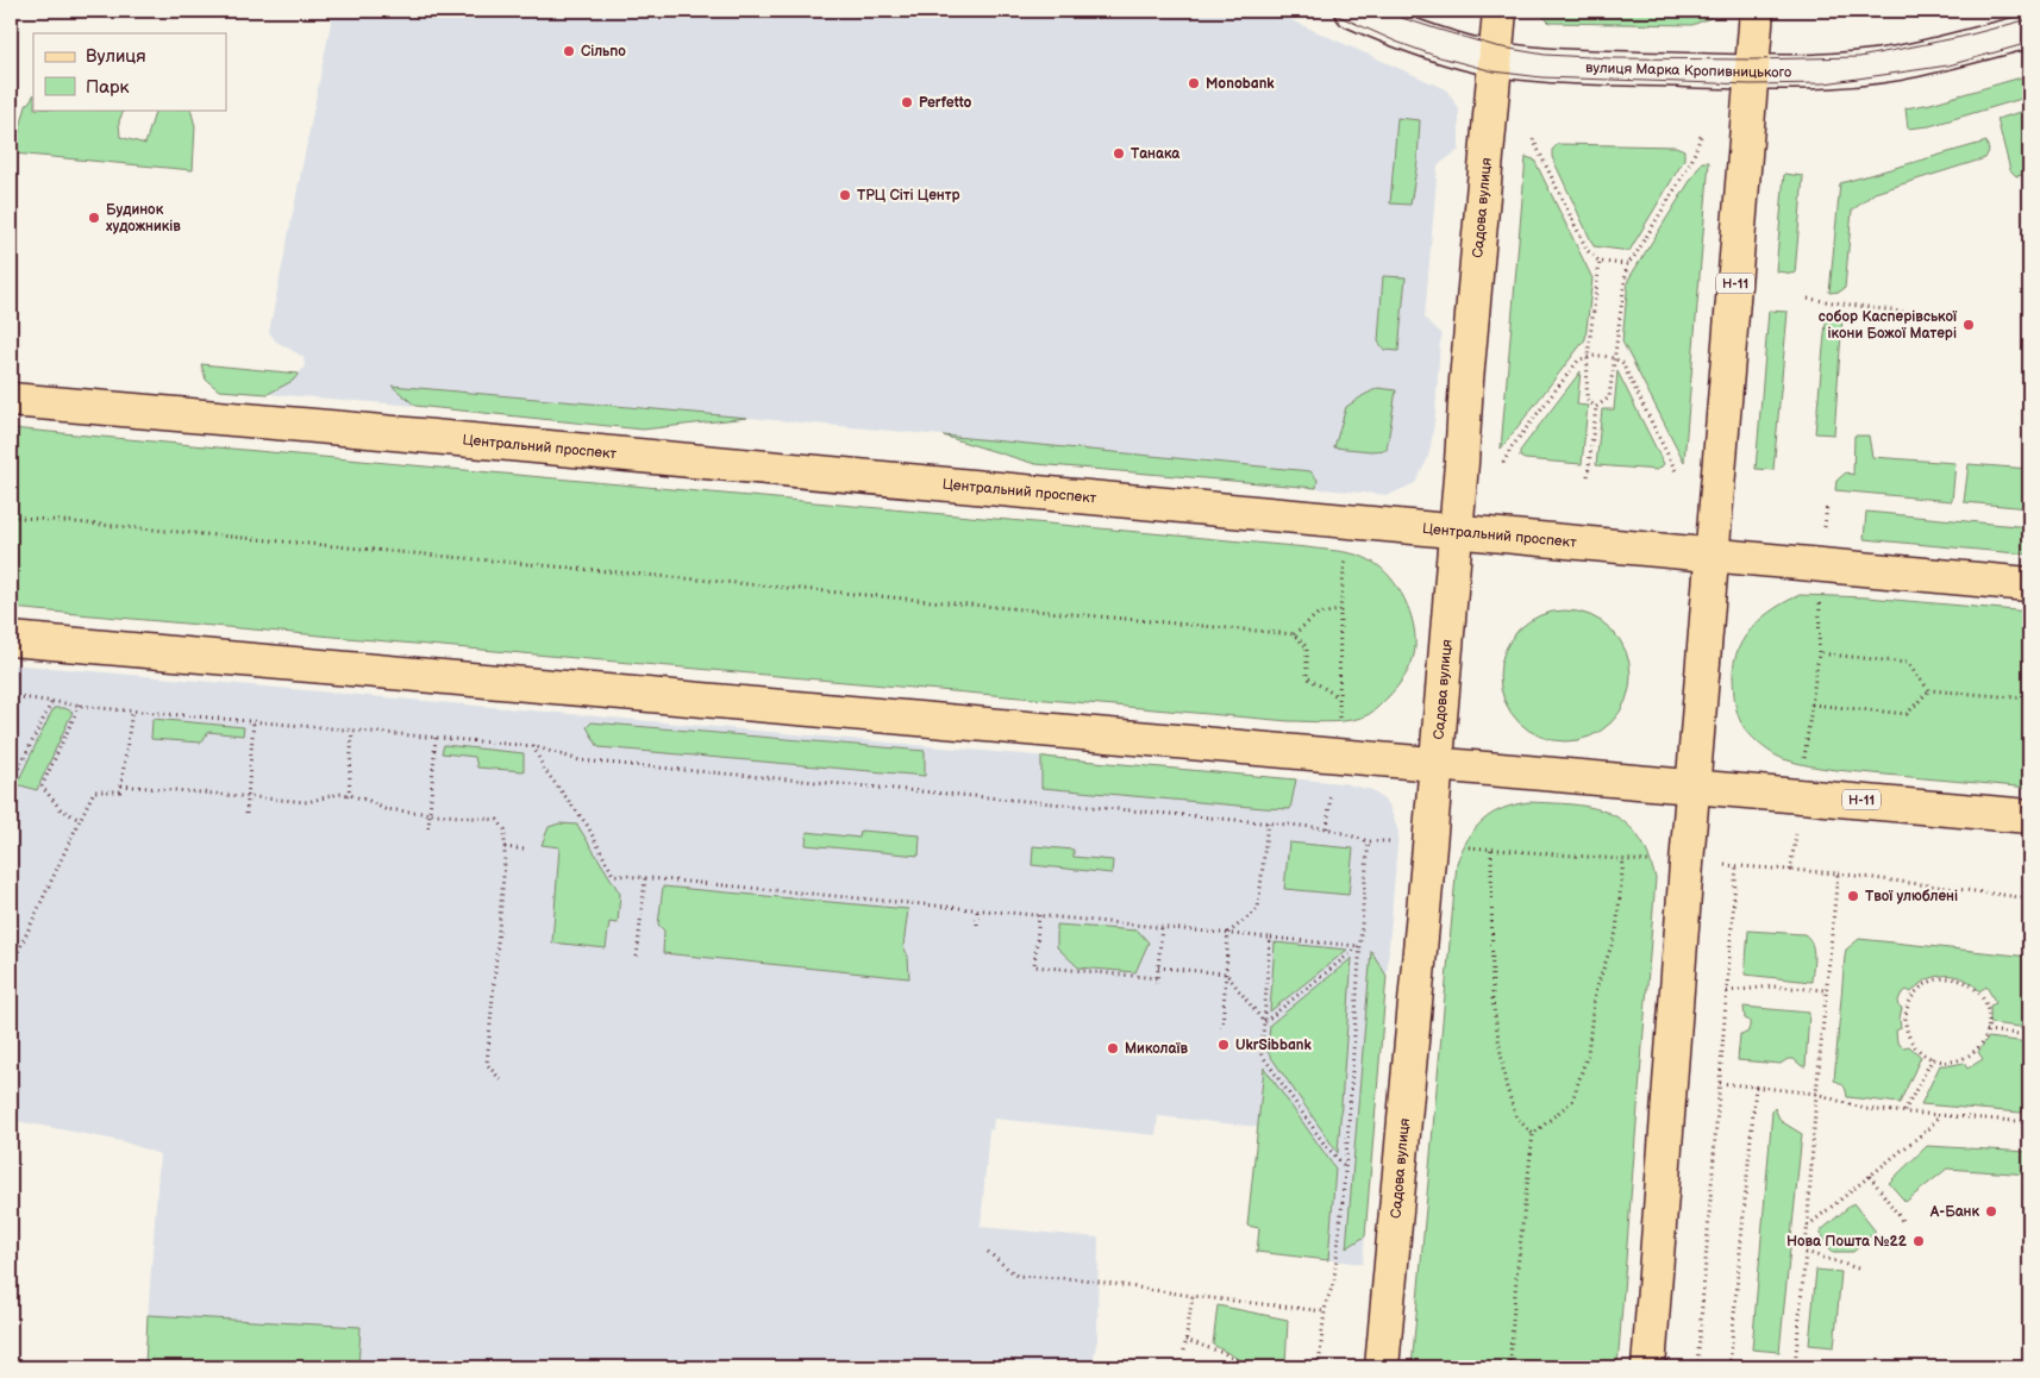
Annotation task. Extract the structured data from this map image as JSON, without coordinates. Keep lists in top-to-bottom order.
{
  "streets": {
    "main road": ["Садова вулиця", "Н-11", "Центральний проспект"],
    "street": ["вулиця Марка Кропивницького"]
  },
  "crossings": [
    ["вулиця Марка Кропивницького", "Садова вулиця"],
    ["вулиця Марка Кропивницького", "Н-11"],
    ["Садова вулиця", "Н-11"],
    ["Садова вулиця", "Центральний проспект"],
    ["Н-11", "Центральний проспект"]
  ],
  "places": [
    "Сільпо",
    "Monobank",
    "Perfetto",
    "Танака",
    "ТРЦ Сіті Центр",
    "Будинок художників",
    "собор Касперівської ікони Божої Матері",
    "Твої улюблені",
    "UkrSibbank",
    "Миколаїв",
    "А-Банк",
    "Нова Пошта №22"
  ],
  "legend": ["Вулиця", "Парк"]
}
